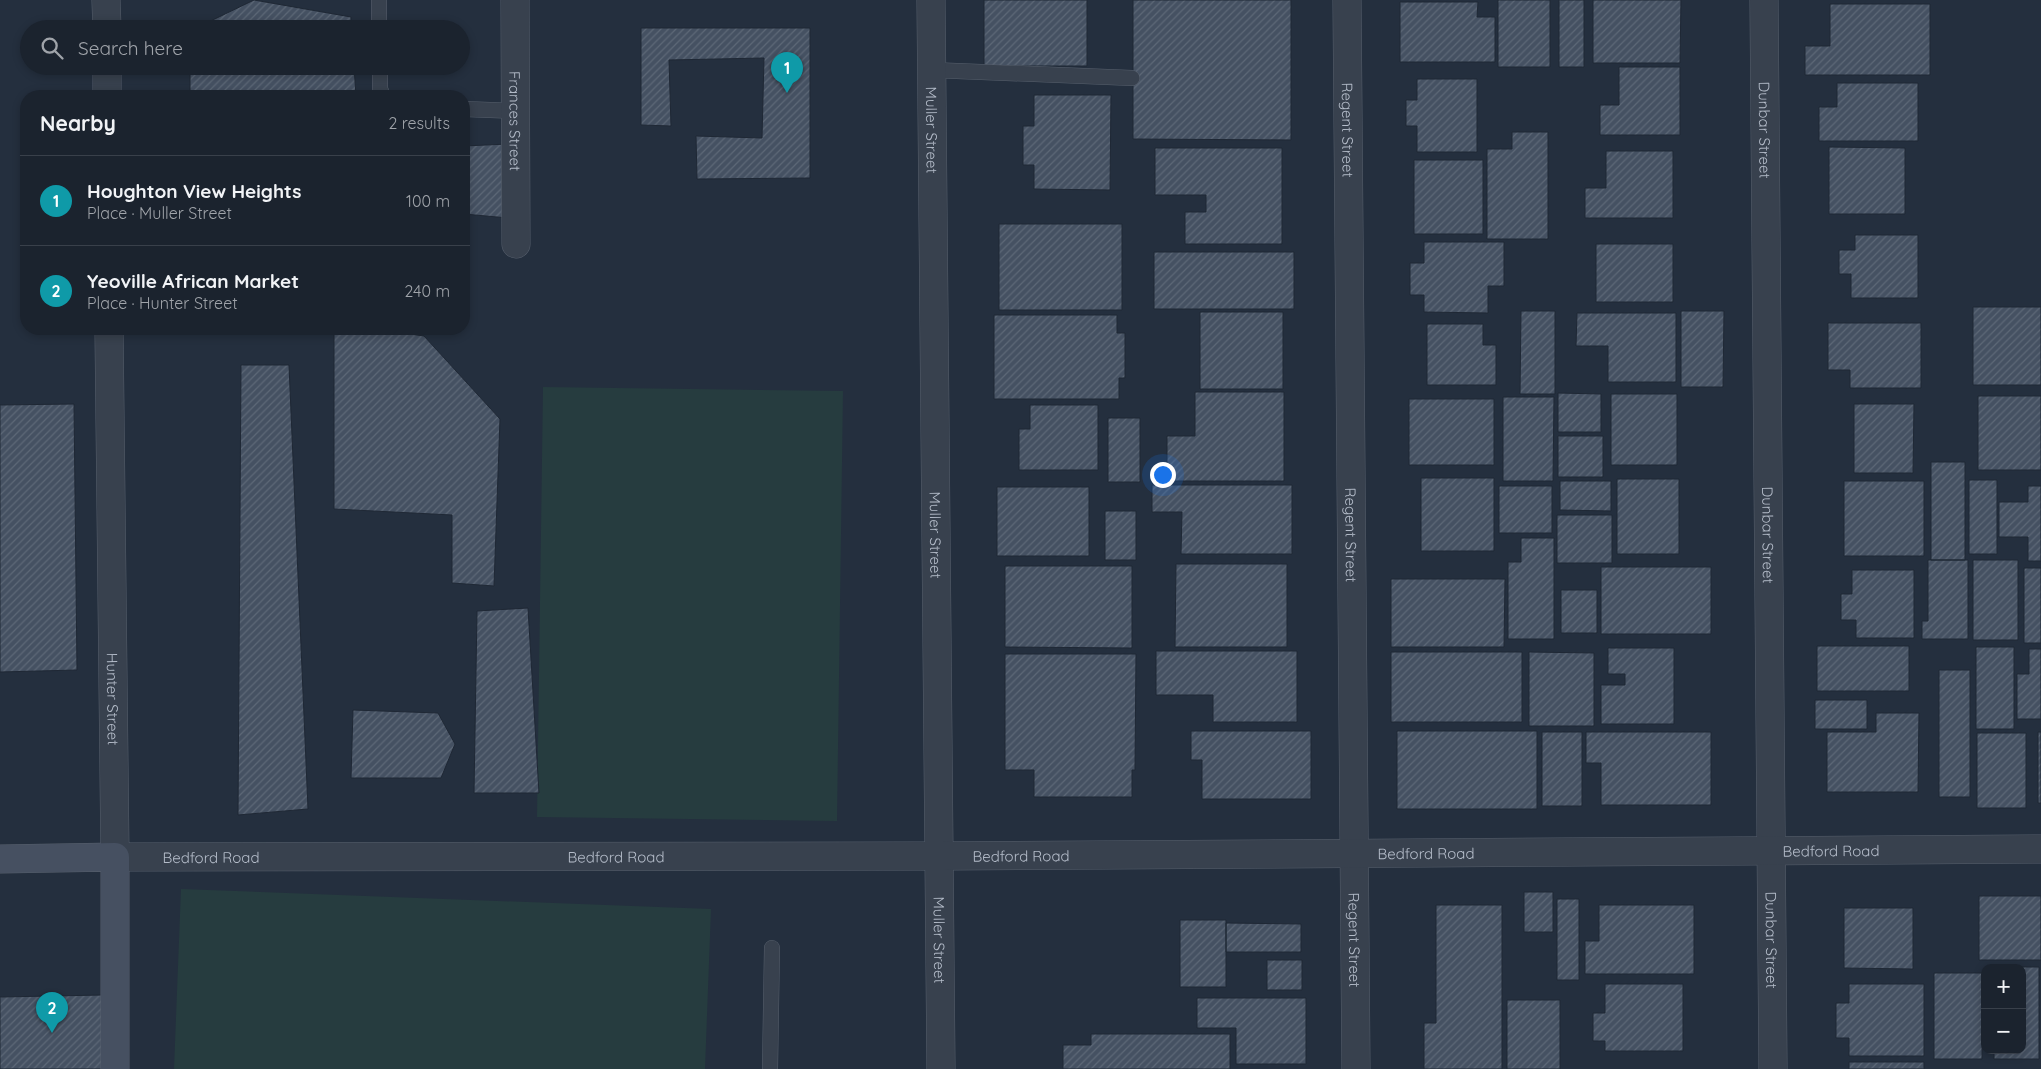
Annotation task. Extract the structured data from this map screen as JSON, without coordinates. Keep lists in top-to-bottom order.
{
  "streets": {
    "main road": ["Hunter Street", "Bedford Road"],
    "street": [
      "Frances Street",
      "Muller Street",
      "Regent Street",
      "Dunbar Street"
    ]
  },
  "crossings": [
    ["Muller Street", "Bedford Road"],
    ["Regent Street", "Bedford Road"],
    ["Dunbar Street", "Bedford Road"],
    ["Hunter Street", "Bedford Road"]
  ],
  "page": {
    "search": "Search here",
    "pins": ["1", "2"],
    "heading": ["Nearby", "2 results"],
    "list": [
      {
        "mark": "1",
        "name": "Houghton View Heights",
        "note": "Place · Muller Street",
        "value": "100 m"
      },
      {
        "mark": "2",
        "name": "Yeoville African Market",
        "note": "Place · Hunter Street",
        "value": "240 m"
      }
    ],
    "map_buttons": ["+", "−"]
  }
}
